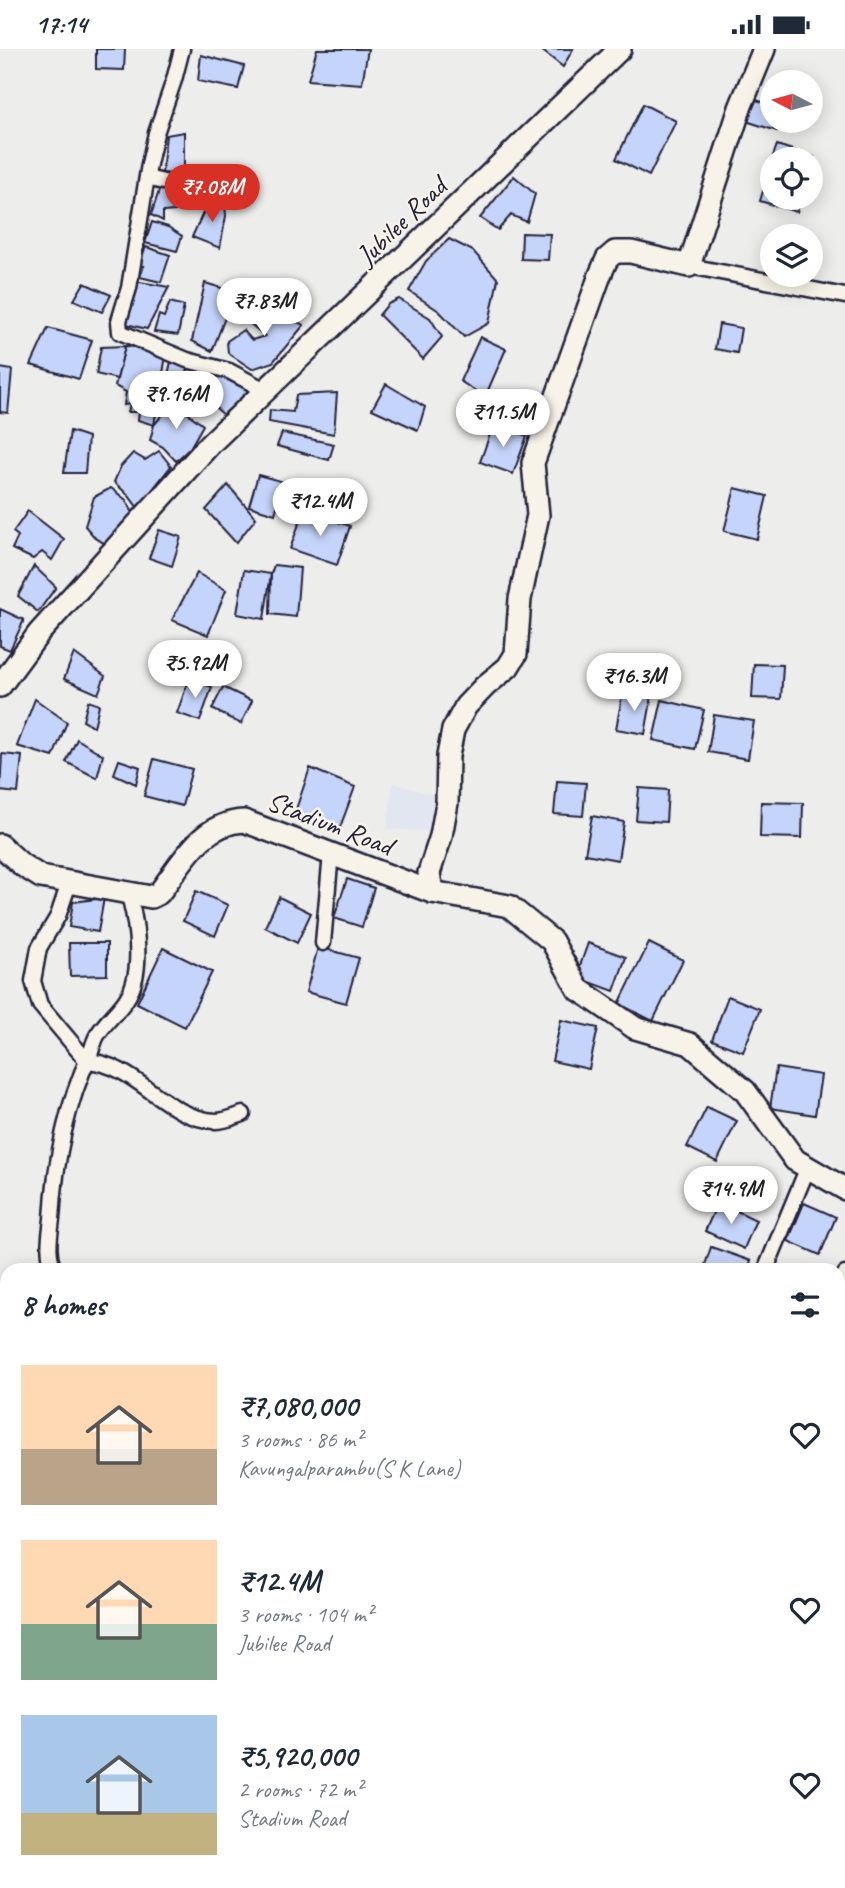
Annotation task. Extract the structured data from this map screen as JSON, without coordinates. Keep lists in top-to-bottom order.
{
  "streets": {
    "street": ["Jubilee Road", "Stadium Road"]
  },
  "north": "left",
  "page": {
    "status": "17:14",
    "price": [
      "₹7.08M",
      "₹7.83M",
      "₹9.16M",
      "₹11.5M",
      "₹12.4M",
      "₹5.92M",
      "₹16.3M",
      "₹14.9M"
    ],
    "heading": "8 homes",
    "list": [
      {
        "name": "₹7,080,000",
        "note": "3 rooms · 86 m² · Kavungalparambu(S K Lane)"
      },
      {
        "name": "₹12.4M",
        "note": "3 rooms · 104 m² · Jubilee Road"
      },
      {
        "name": "₹5,920,000",
        "note": "2 rooms · 72 m² · Stadium Road"
      }
    ]
  }
}
